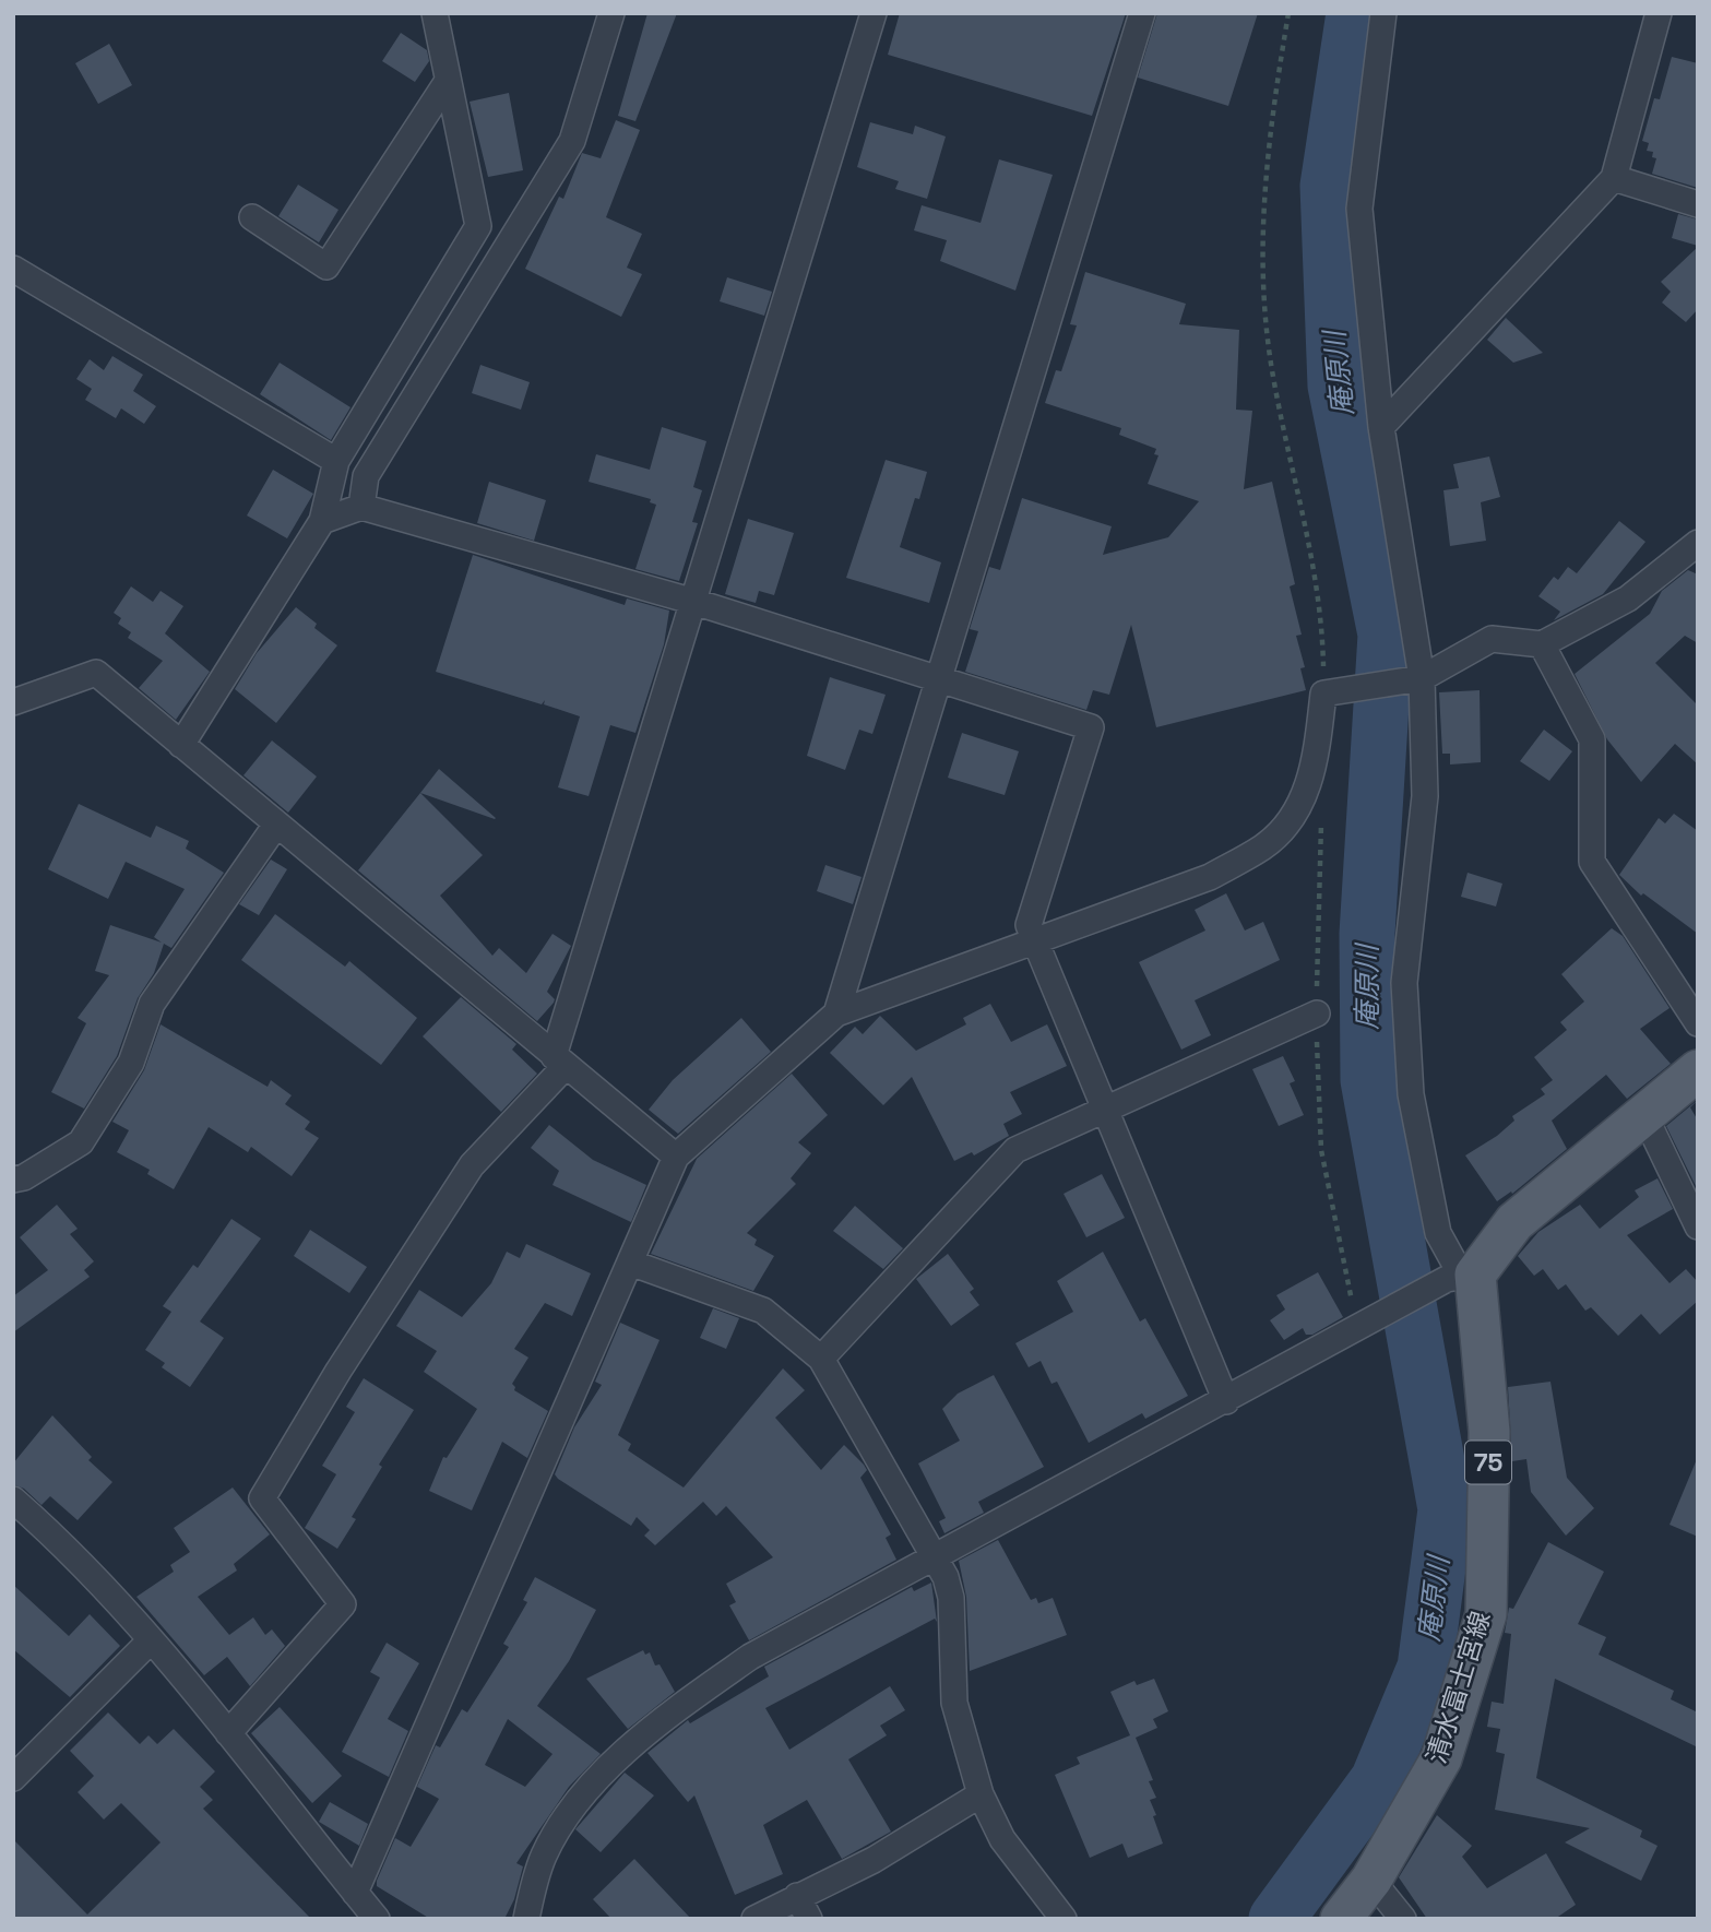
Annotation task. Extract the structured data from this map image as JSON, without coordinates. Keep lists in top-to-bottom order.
{
  "streets": {
    "main road": ["75", "清水富士宮線"]
  },
  "water": ["庵原川"]
}
